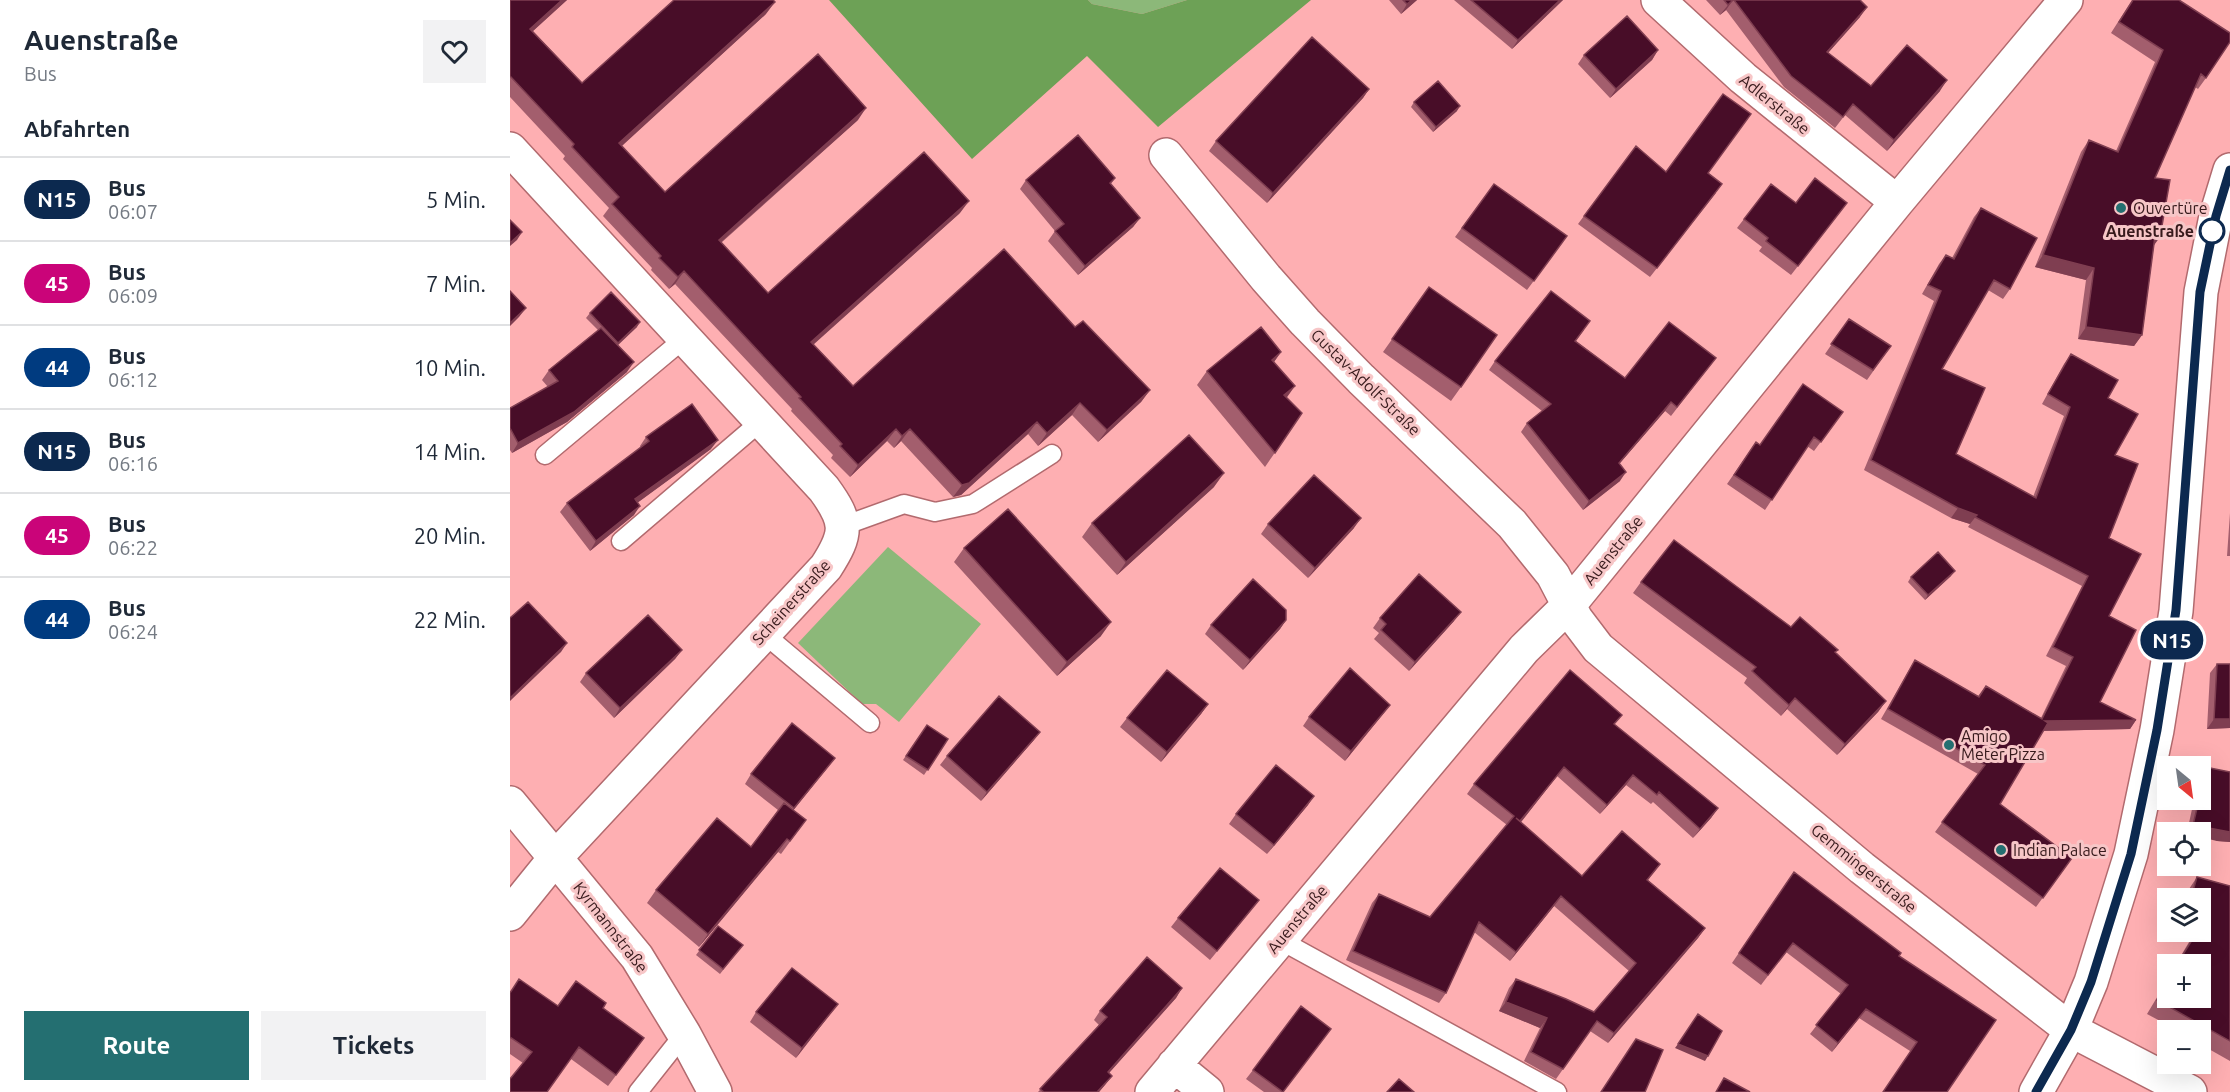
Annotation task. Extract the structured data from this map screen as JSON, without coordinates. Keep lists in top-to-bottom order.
{
  "streets": {
    "street": [
      "Adlerstraße",
      "Gustav-Adolf-Straße",
      "Auenstraße",
      "Scheinerstraße",
      "Gemmingerstraße",
      "Kyrmannstraße"
    ]
  },
  "crossings": [
    ["Adlerstraße", "Auenstraße"],
    ["Gustav-Adolf-Straße", "Auenstraße"],
    ["Gustav-Adolf-Straße", "Gemmingerstraße"],
    ["Auenstraße", "Gemmingerstraße"],
    ["Scheinerstraße", "Kyrmannstraße"]
  ],
  "places": [
    "Ouvertüre",
    "Auenstraße",
    "Amigo Meter Pizza",
    "Indian Palace"
  ],
  "lines": ["bus line N15"],
  "north": "bottom right",
  "page": {
    "heading": [
      ["Auenstraße", "Bus"],
      "Abfahrten"
    ],
    "on_map": "N15",
    "list": [
      {
        "mark": "N15",
        "name": "Bus",
        "note": "06:07",
        "value": "5 Min."
      },
      {
        "mark": "45",
        "name": "Bus",
        "note": "06:09",
        "value": "7 Min."
      },
      {
        "mark": "44",
        "name": "Bus",
        "note": "06:12",
        "value": "10 Min."
      },
      {
        "mark": "N15",
        "name": "Bus",
        "note": "06:16",
        "value": "14 Min."
      },
      {
        "mark": "45",
        "name": "Bus",
        "note": "06:22",
        "value": "20 Min."
      },
      {
        "mark": "44",
        "name": "Bus",
        "note": "06:24",
        "value": "22 Min."
      }
    ],
    "map_buttons": ["+", "−"],
    "buttons": ["Route", "Tickets"]
  }
}
